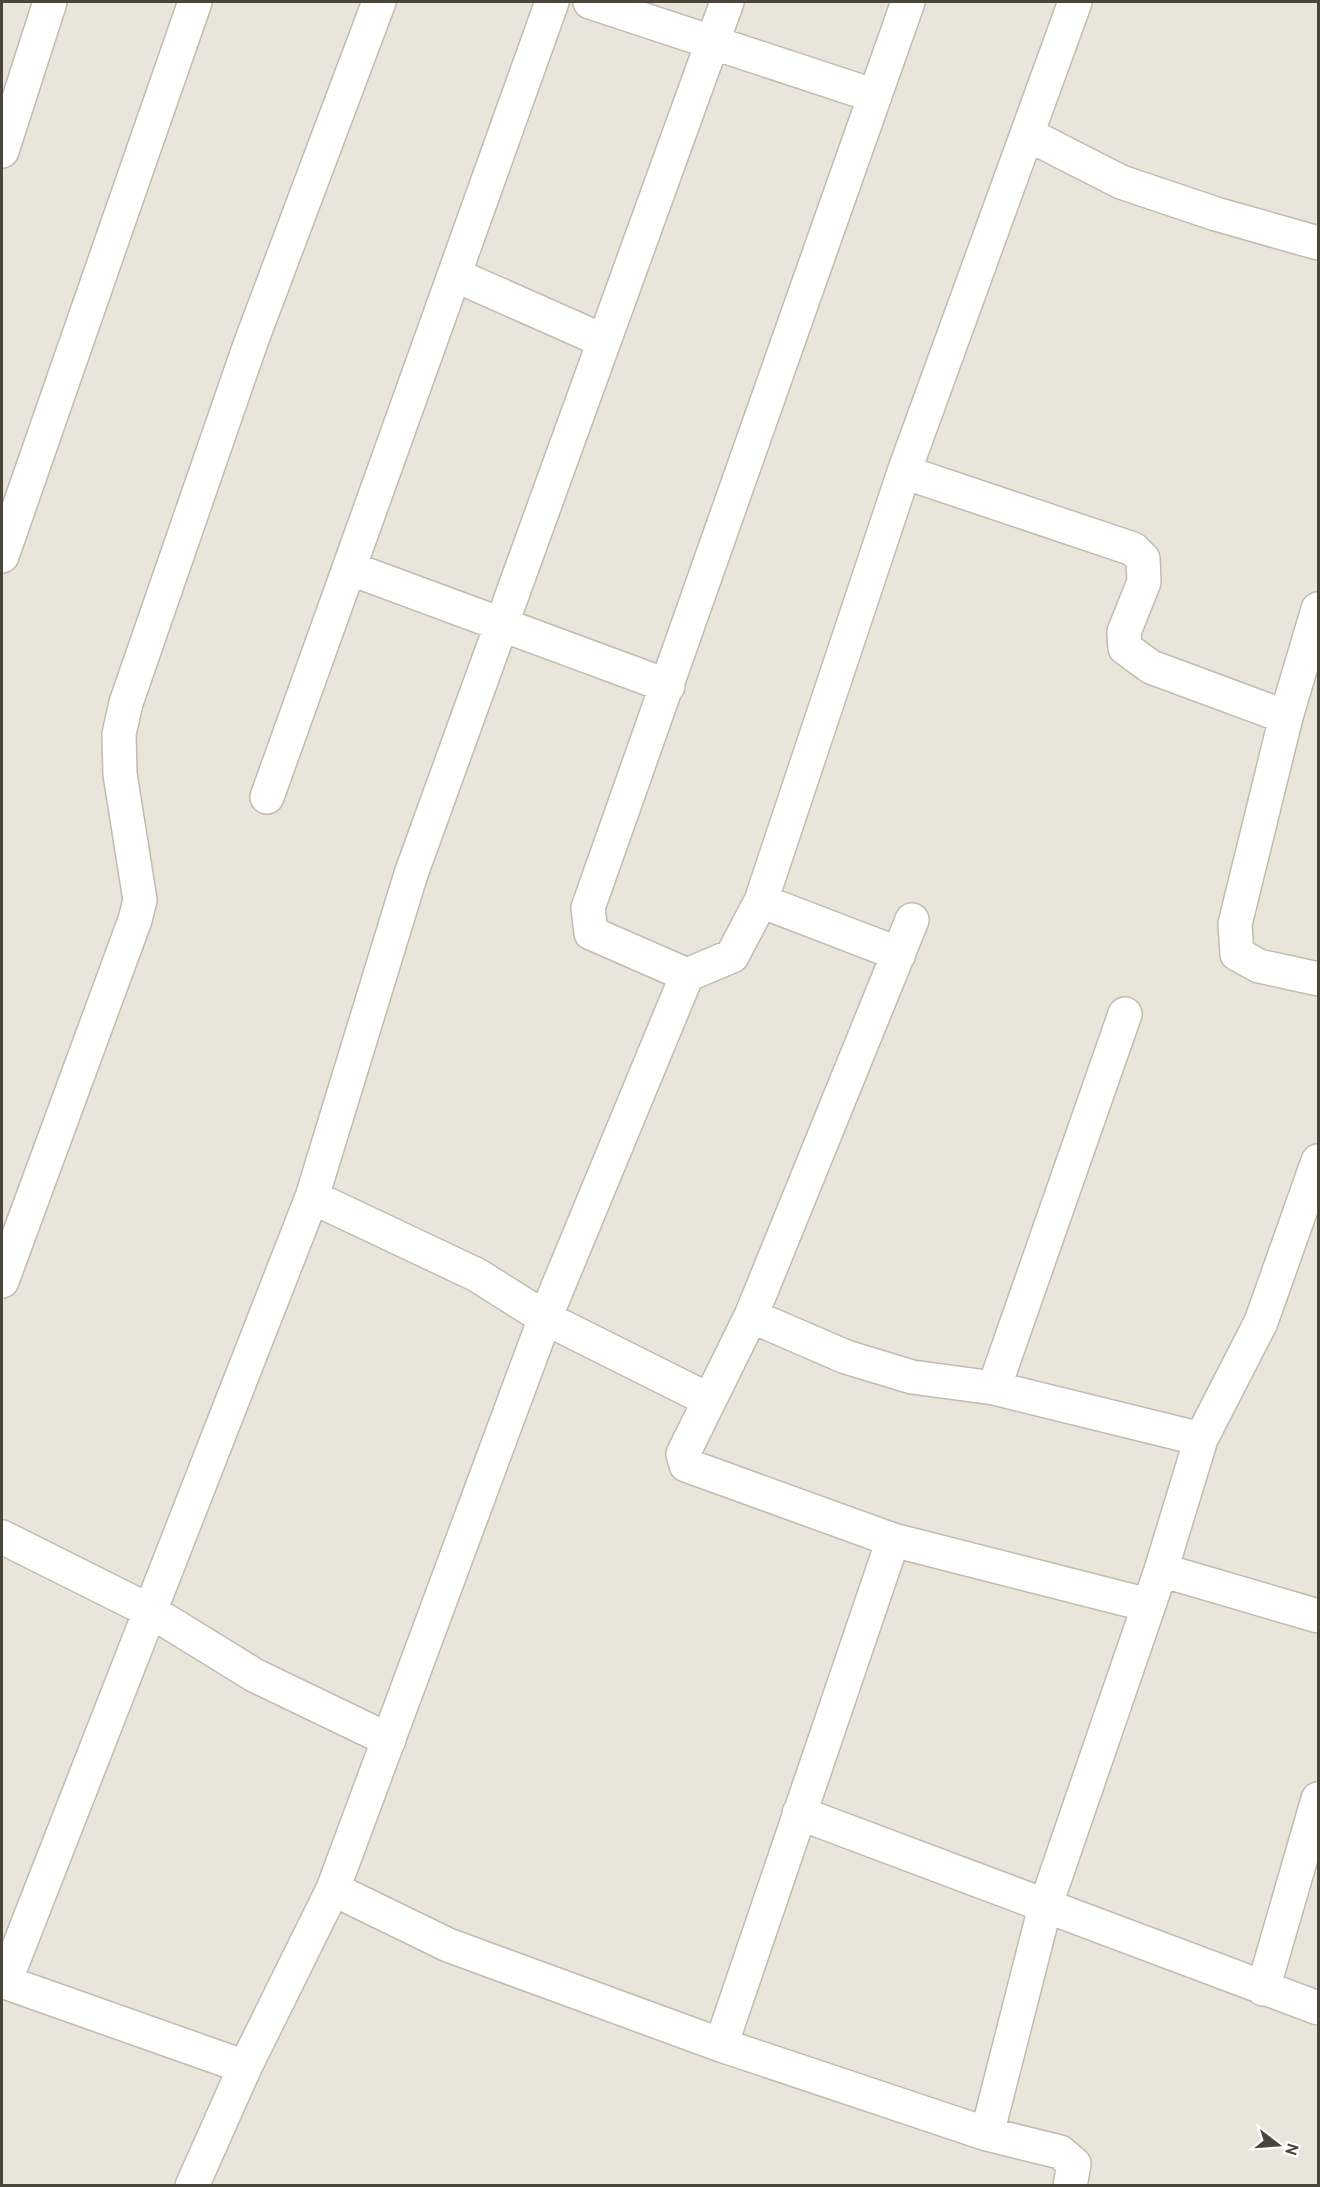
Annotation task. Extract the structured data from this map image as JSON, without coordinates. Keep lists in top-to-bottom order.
{
  "north": "right"
}
